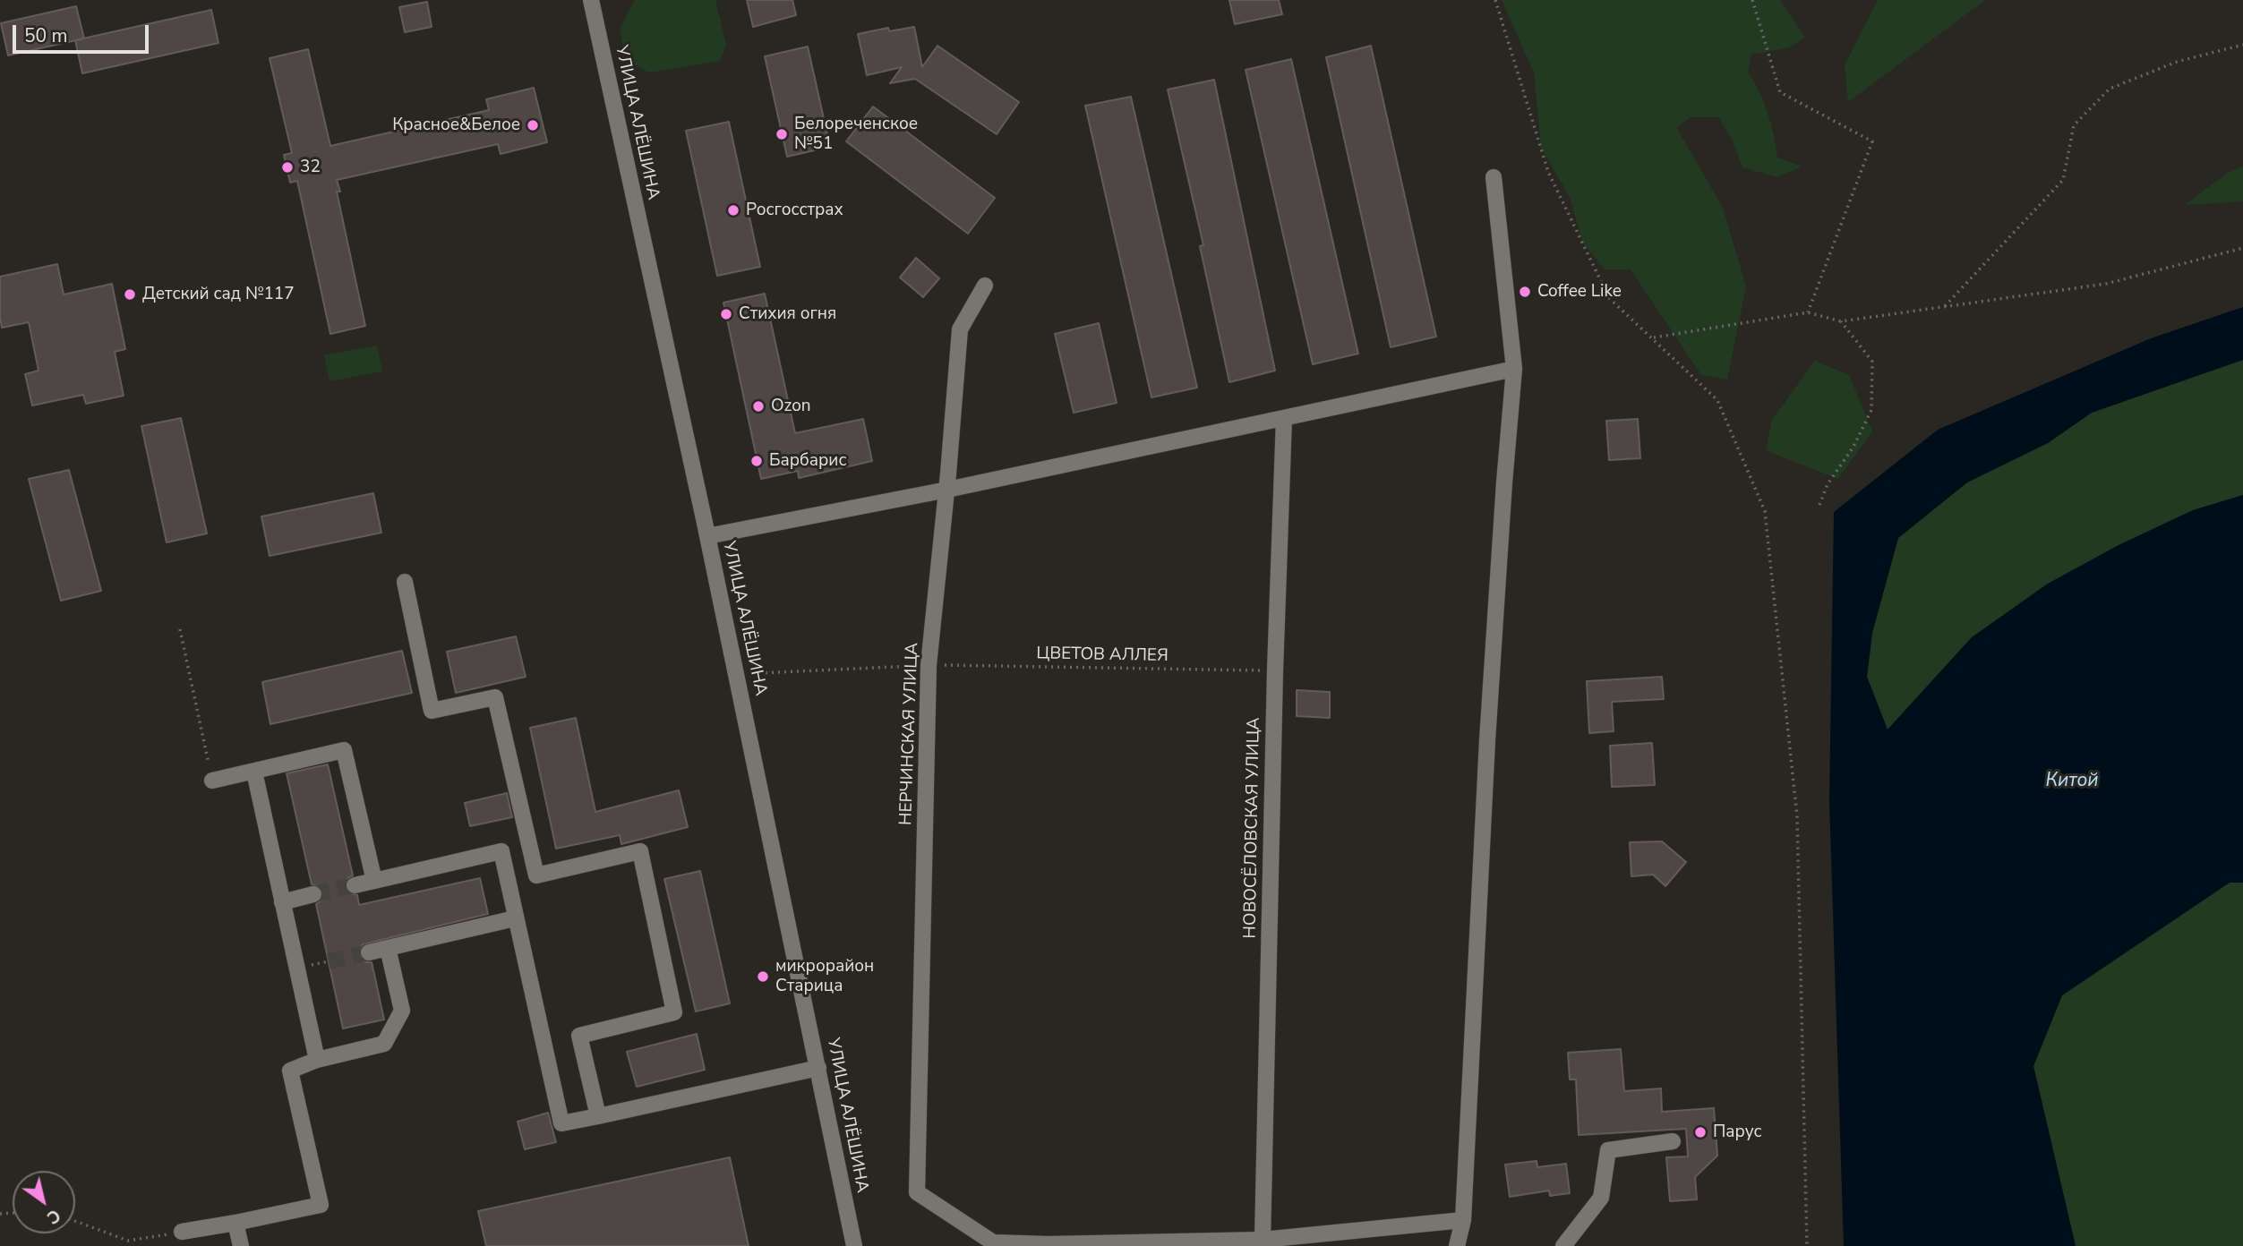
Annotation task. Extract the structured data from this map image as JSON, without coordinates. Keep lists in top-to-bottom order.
{
  "streets": {
    "street": ["УЛИЦА АЛЁШИНА", "НЕРЧИНСКАЯ УЛИЦА", "НОВОСЁЛОВСКАЯ УЛИЦА"],
    "path": ["ЦВЕТОВ АЛЛЕЯ"]
  },
  "crossings": [
    ["ЦВЕТОВ АЛЛЕЯ", "НЕРЧИНСКАЯ УЛИЦА"],
    ["ЦВЕТОВ АЛЛЕЯ", "НОВОСЁЛОВСКАЯ УЛИЦА"],
    ["НЕРЧИНСКАЯ УЛИЦА", "НОВОСЁЛОВСКАЯ УЛИЦА"]
  ],
  "water": ["Китой"],
  "places": [
    "Красное&Белое",
    "Белореченское №51",
    "32",
    "Росгосстрах",
    "Coffee Like",
    "Детский сад №117",
    "Стихия огня",
    "Ozon",
    "Барбарис",
    "микрорайон Старица",
    "Парус"
  ],
  "scale_bar": "50 m",
  "north": "bottom right"
}
